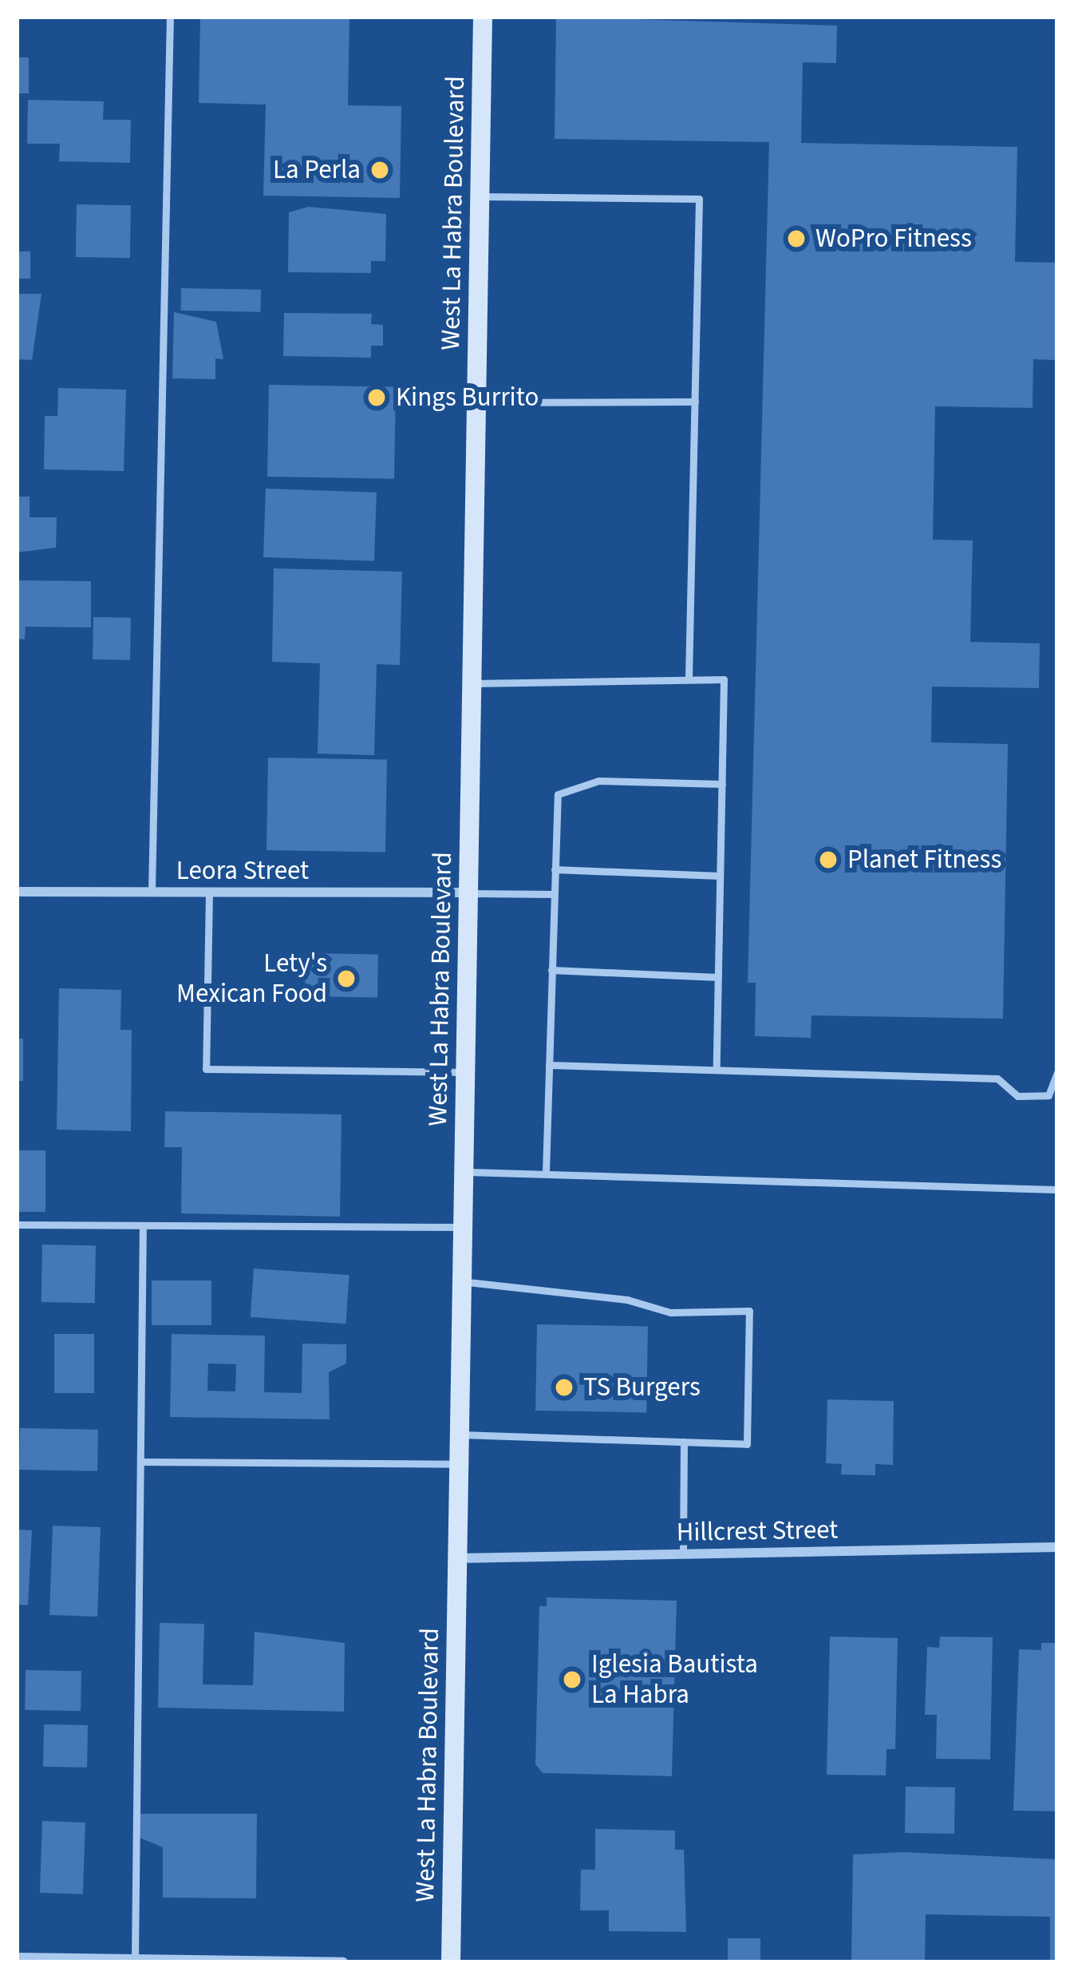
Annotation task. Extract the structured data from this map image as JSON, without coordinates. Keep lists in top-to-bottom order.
{
  "streets": {
    "main road": ["West La Habra Boulevard"],
    "street": ["Leora Street", "Hillcrest Street"]
  },
  "crossings": [
    ["West La Habra Boulevard", "Leora Street"],
    ["West La Habra Boulevard", "Hillcrest Street"]
  ],
  "places": [
    "La Perla",
    "WoPro Fitness",
    "Kings Burrito",
    "Planet Fitness",
    "Lety's Mexican Food",
    "TS Burgers",
    "Iglesia Bautista La Habra"
  ]
}
